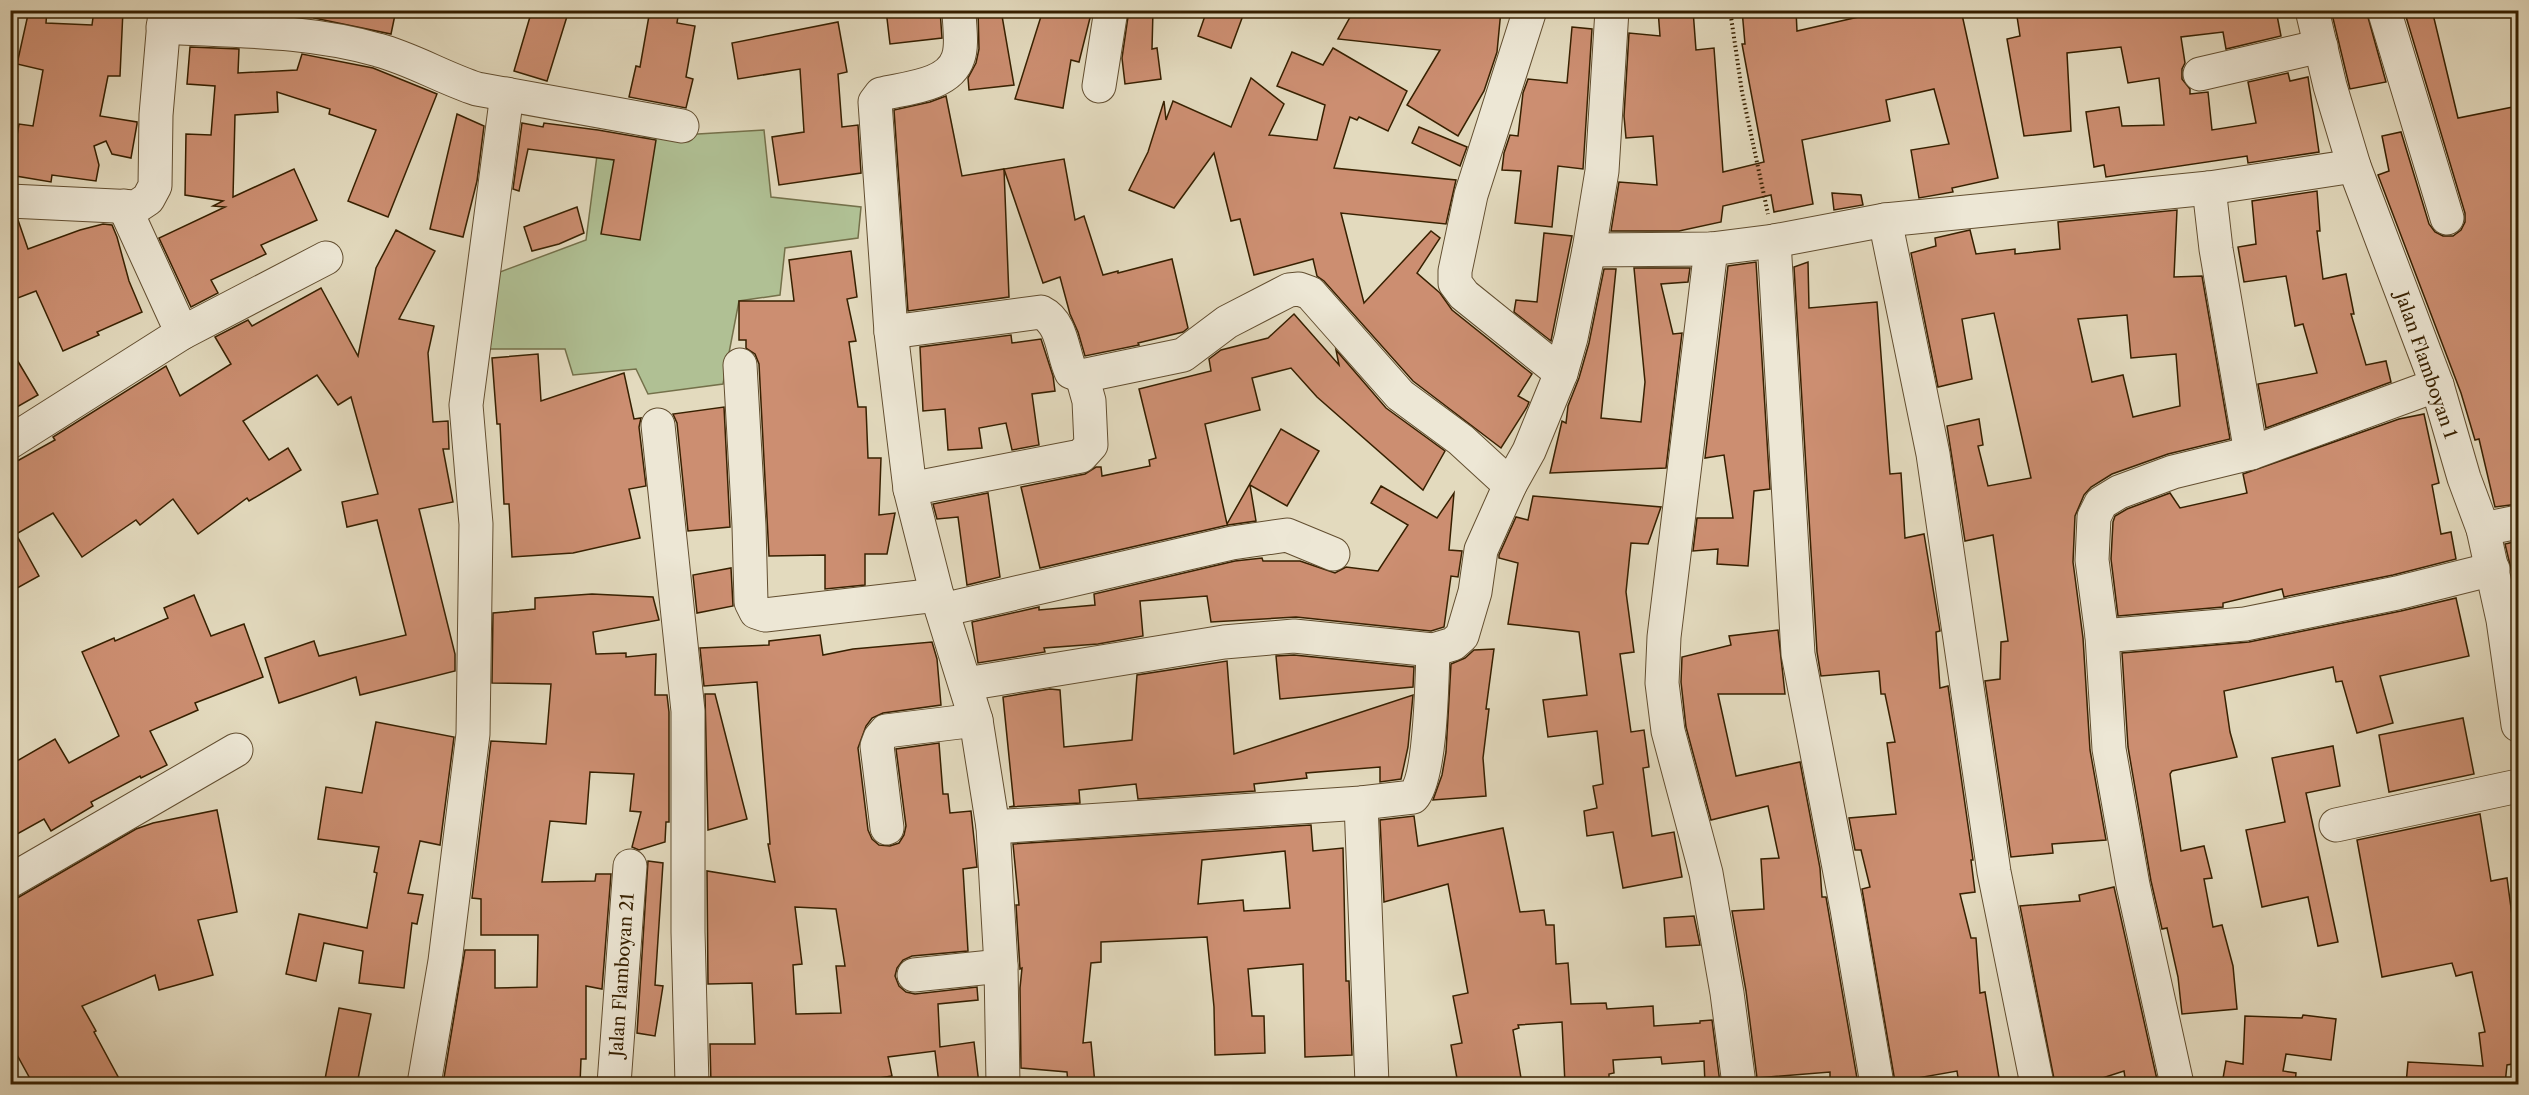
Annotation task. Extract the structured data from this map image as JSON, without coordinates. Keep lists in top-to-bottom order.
{
  "streets": {
    "street": ["Jalan Flamboyan 1", "Jalan Flamboyan 21"]
  }
}
